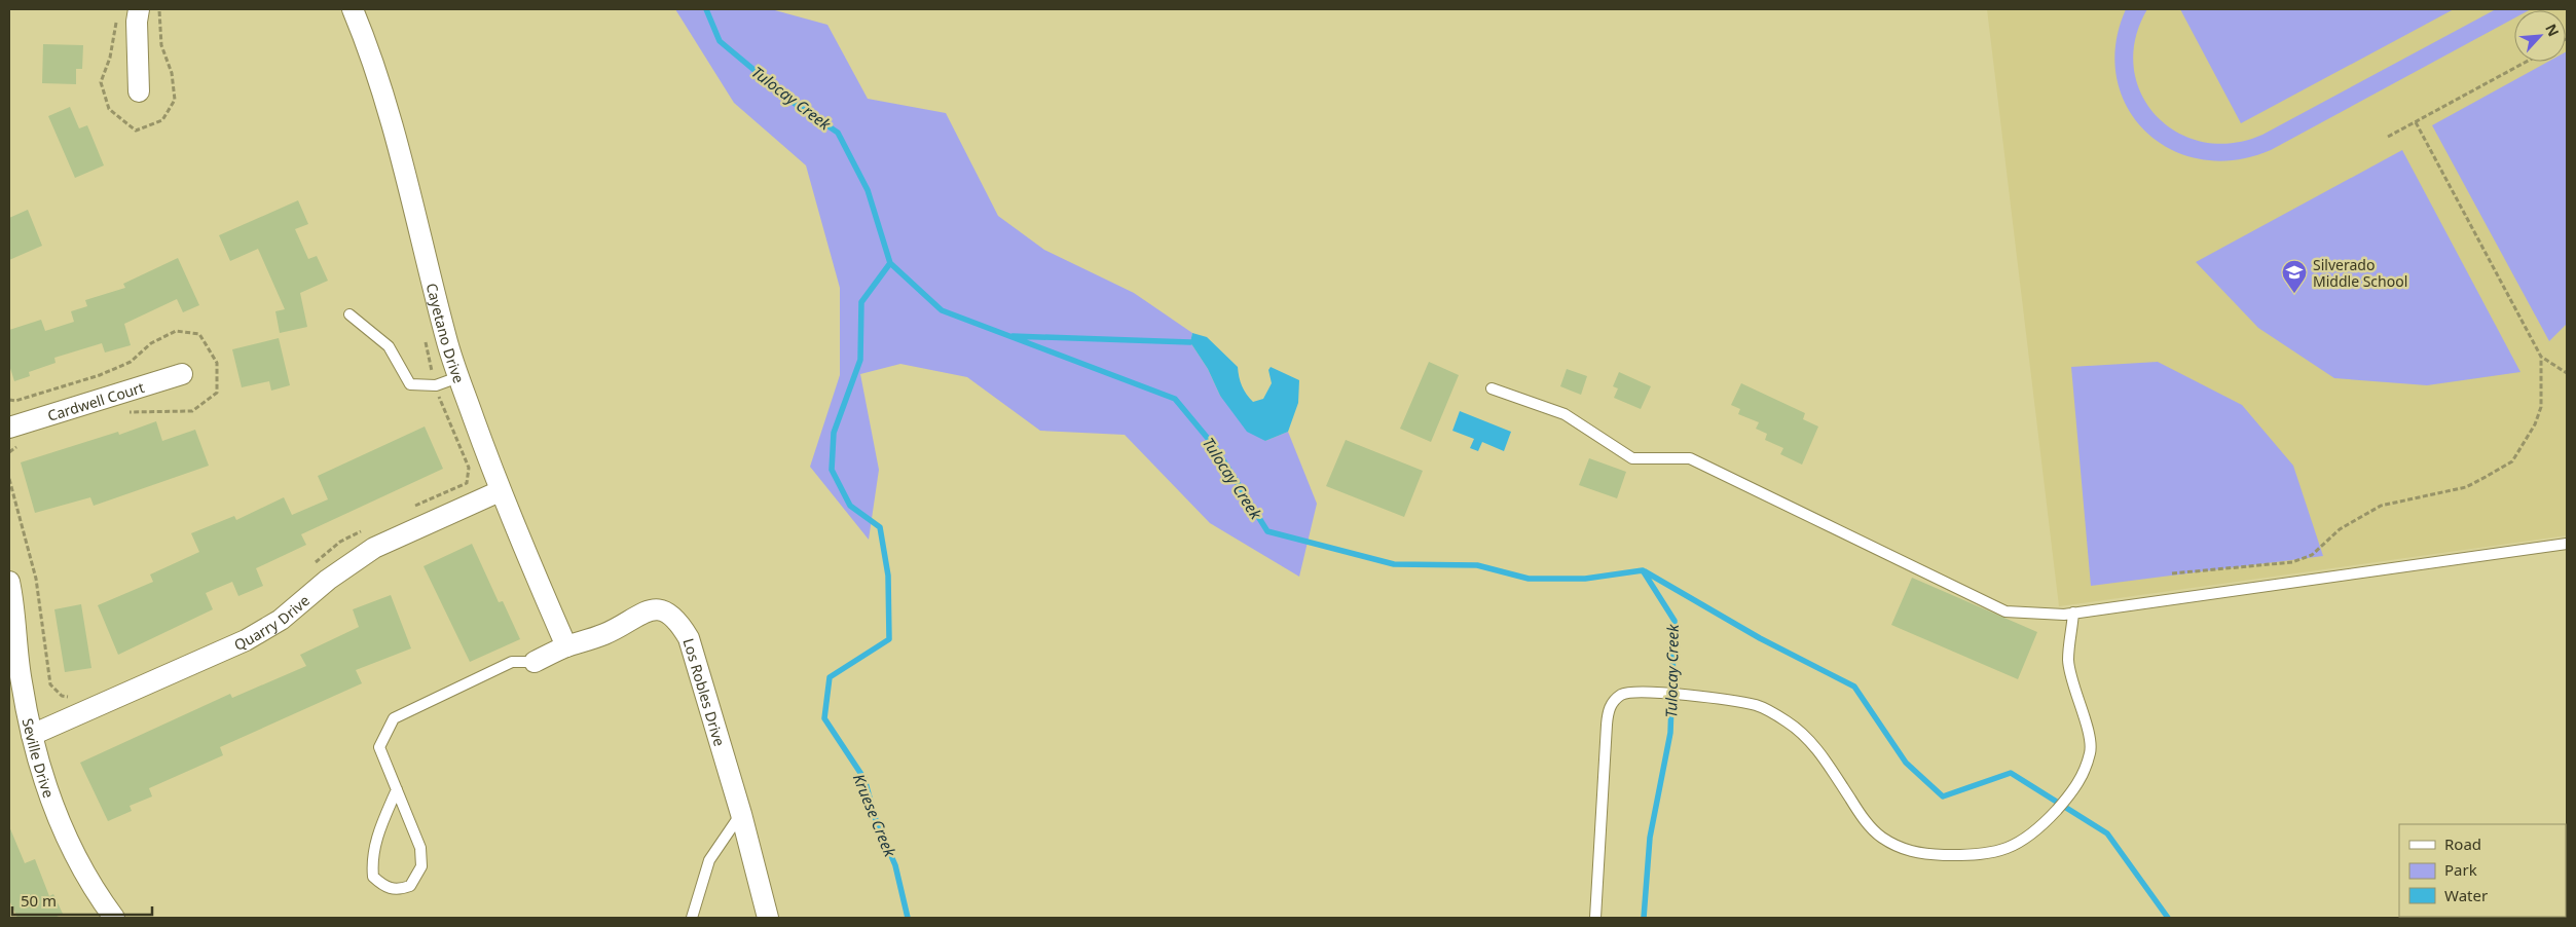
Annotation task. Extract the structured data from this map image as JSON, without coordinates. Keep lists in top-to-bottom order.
{
  "streets": {
    "street": [
      "Cayetano Drive",
      "Cardwell Court",
      "Quarry Drive",
      "Los Robles Drive",
      "Seville Drive"
    ]
  },
  "crossings": [
    ["Cayetano Drive", "Quarry Drive"],
    ["Cayetano Drive", "Los Robles Drive"],
    ["Quarry Drive", "Seville Drive"]
  ],
  "water": ["Tulocay Creek", "Kruese Creek"],
  "places": {
    "school or university": ["Silverado Middle School"]
  },
  "legend": ["Road", "Park", "Water"],
  "scale_bar": "50 m",
  "north": "top right"
}
